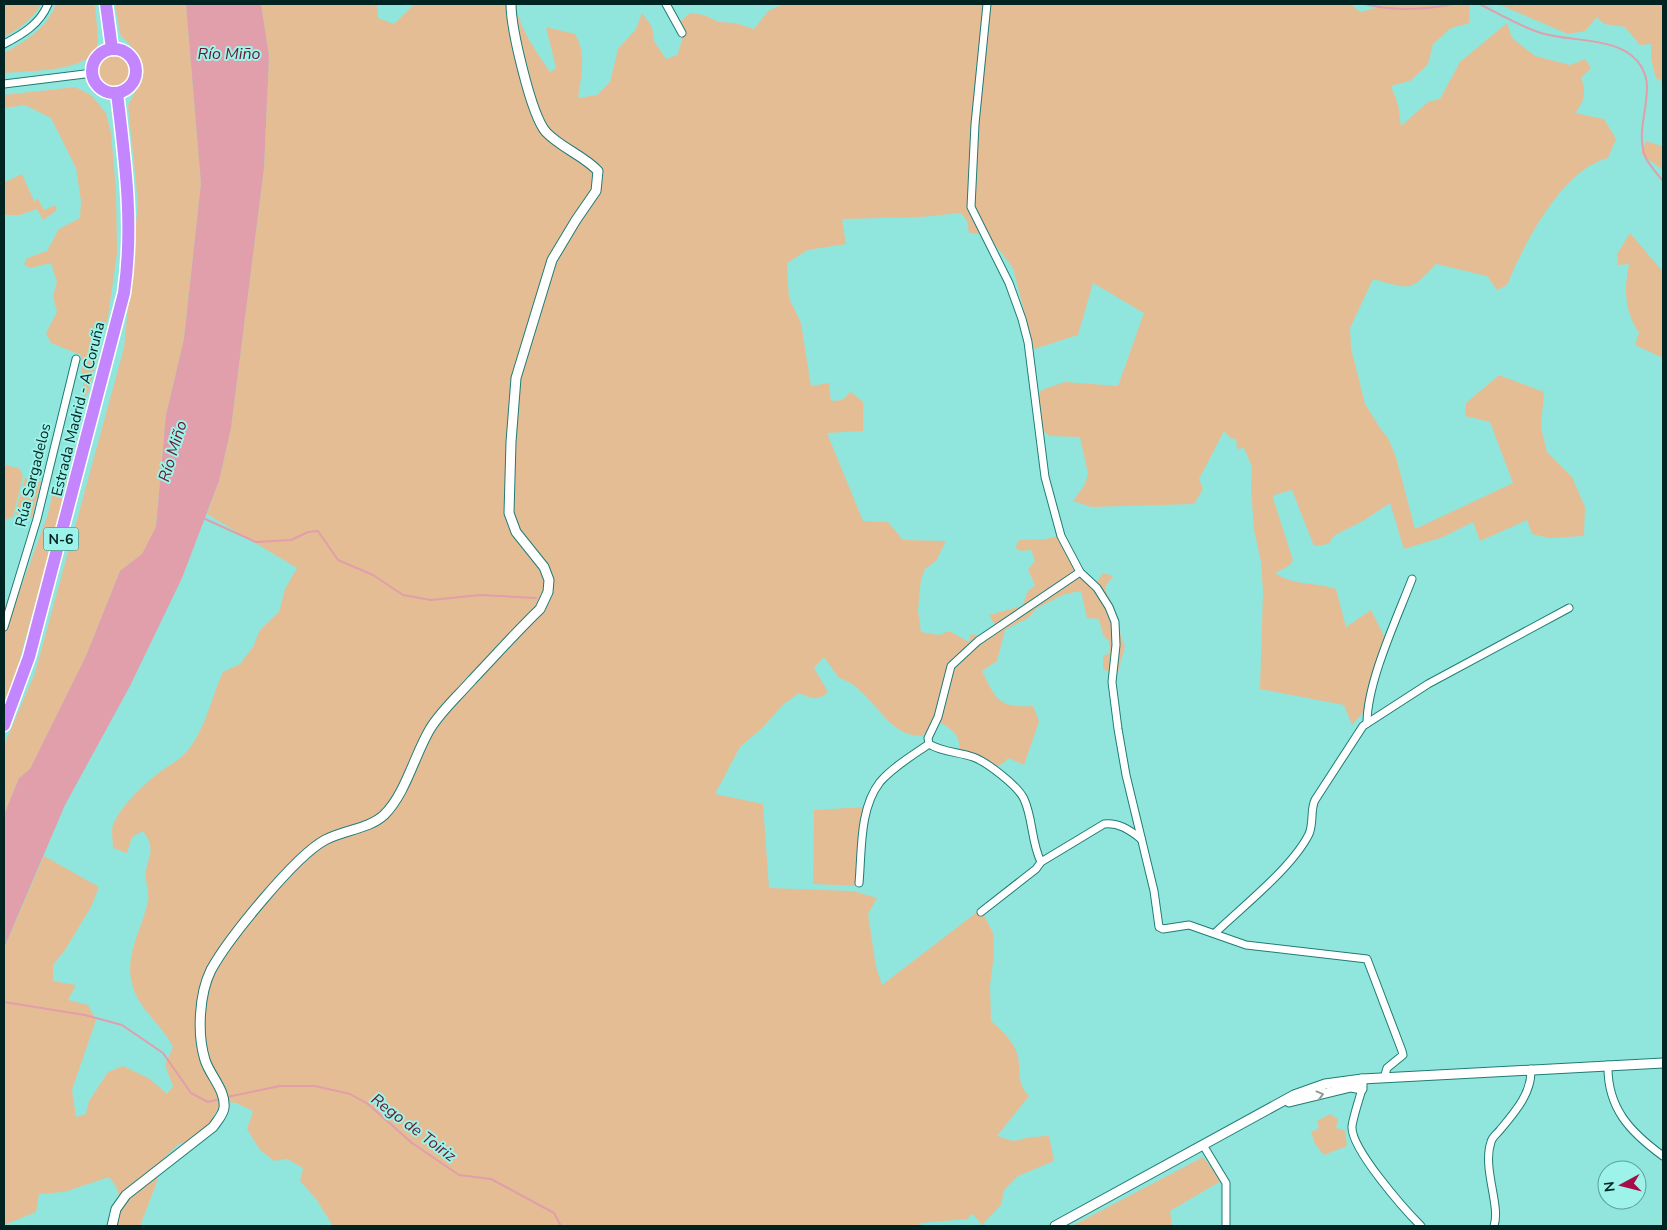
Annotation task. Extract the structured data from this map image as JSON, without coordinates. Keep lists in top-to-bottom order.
{
  "streets": {
    "highway": ["Estrada Madrid - A Coruña", "N-6"],
    "street": ["Rúa Sargadelos"]
  },
  "water": ["Río Miño", "Rego de Toiriz"],
  "north": "left"
}
